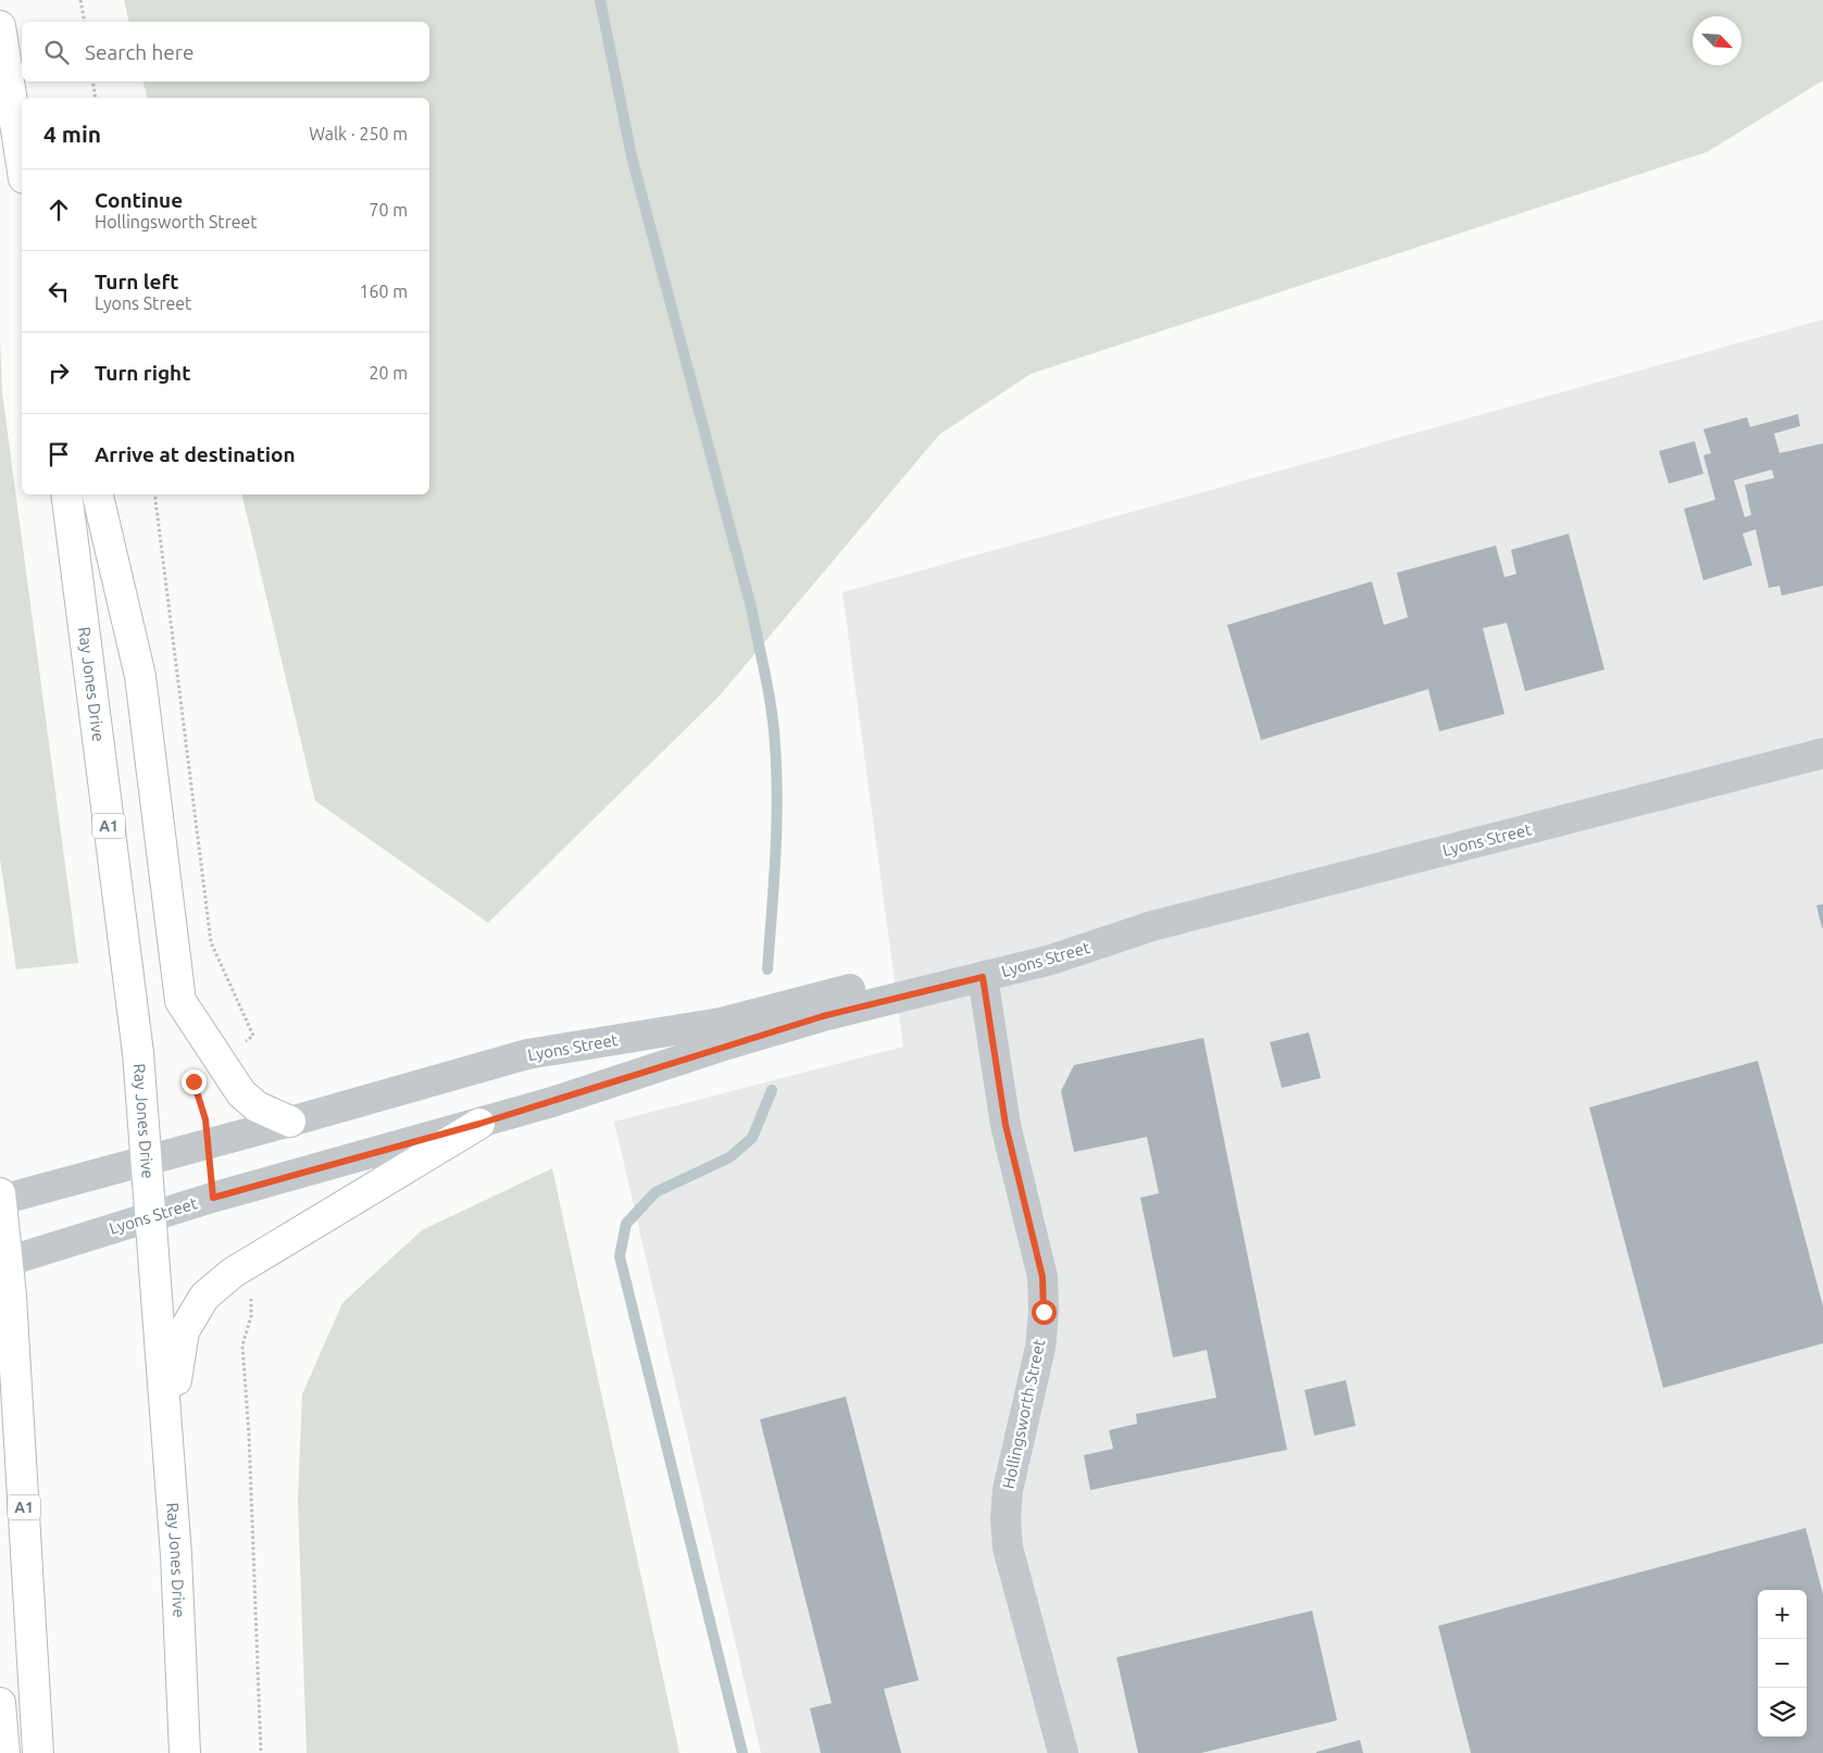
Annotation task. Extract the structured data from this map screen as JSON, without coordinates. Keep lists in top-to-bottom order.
{
  "streets": {
    "highway": ["Ray Jones Drive", "A1"],
    "street": ["Lyons Street", "Hollingsworth Street"]
  },
  "crossings": [
    ["Ray Jones Drive", "Lyons Street"],
    ["A1", "Lyons Street"],
    ["Lyons Street", "Hollingsworth Street"]
  ],
  "north": "bottom right",
  "page": {
    "search": "Search here",
    "heading": ["4 min", "Walk · 250 m"],
    "list": [
      ["Continue", "Hollingsworth Street", "70 m"],
      ["Turn left", "Lyons Street", "160 m"],
      ["Turn right", "20 m"],
      "Arrive at destination"
    ],
    "map_buttons": ["+", "−"]
  }
}
